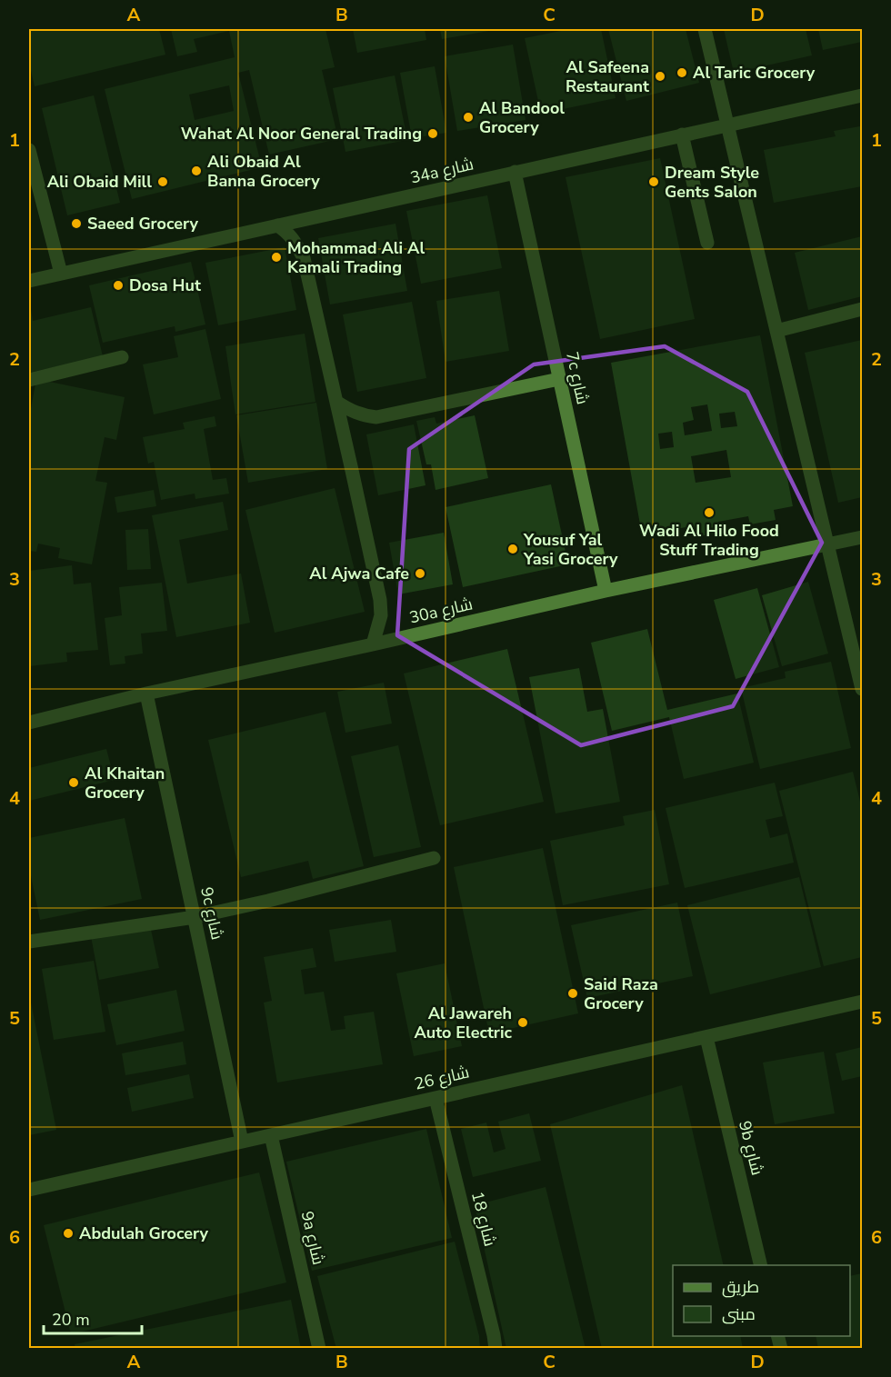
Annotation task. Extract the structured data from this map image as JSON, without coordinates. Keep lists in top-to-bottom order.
{
  "streets": {
    "street": [
      "34a شارع",
      "7c شارع",
      "30a شارع",
      "9c شارع",
      "شارع 26",
      "9b شارع",
      "شارع 18",
      "9a شارع"
    ]
  },
  "crossings": [
    ["34a شارع", "7c شارع"],
    ["7c شارع", "30a شارع"],
    ["30a شارع", "9c شارع"],
    ["9c شارع", "شارع 26"],
    ["شارع 26", "9b شارع"],
    ["شارع 26", "شارع 18"],
    ["شارع 26", "9a شارع"]
  ],
  "places": [
    "Al Taric Grocery",
    "Al Safeena Restaurant",
    "Al Bandool Grocery",
    "Wahat Al Noor General Trading",
    "Ali Obaid Al Banna Grocery",
    "Ali Obaid Mill",
    "Dream Style Gents Salon",
    "Saeed Grocery",
    "Mohammad Ali Al Kamali Trading",
    "Dosa Hut",
    "Wadi Al Hilo Food Stuff Trading",
    "Yousuf Yal Yasi Grocery",
    "Al Ajwa Cafe",
    "Al Khaitan Grocery",
    "Said Raza Grocery",
    "Al Jawareh Auto Electric",
    "Abdulah Grocery"
  ],
  "legend": ["طريق", "مبنى"],
  "scale_bar": "20 m",
  "grid": {
    "columns": [
      "A",
      "B",
      "C",
      "D"
    ],
    "rows": [
      "1",
      "2",
      "3",
      "4",
      "5",
      "6"
    ]
  }
}
